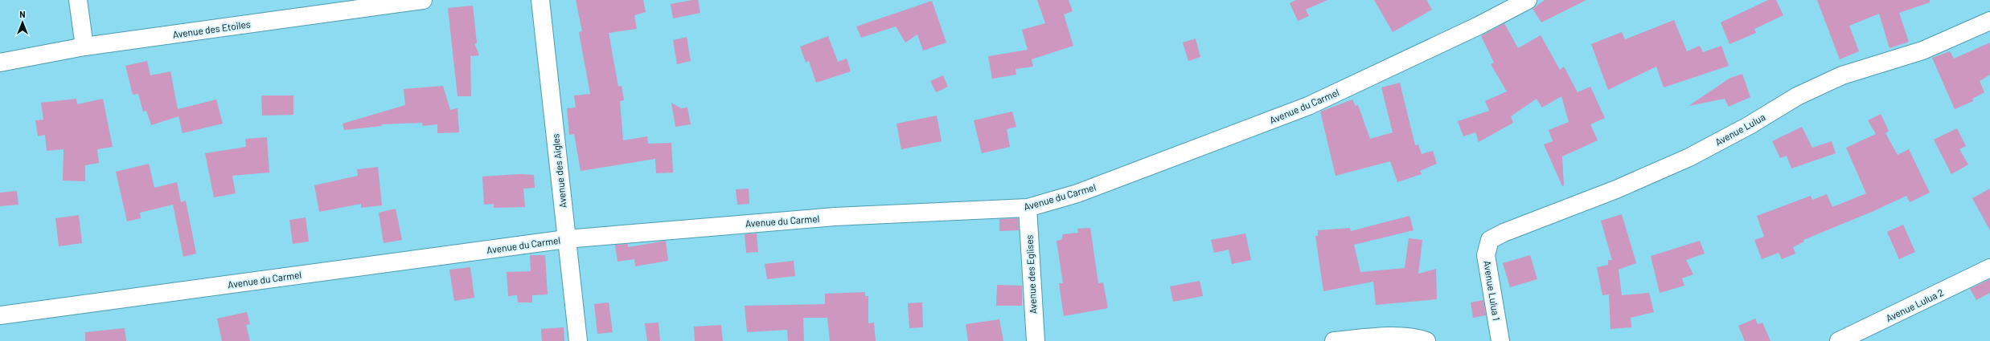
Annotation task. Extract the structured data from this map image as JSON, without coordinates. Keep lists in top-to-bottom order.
{
  "streets": {
    "street": [
      "Avenue des Etoiles",
      "Avenue du Carmel",
      "Avenue Lulua",
      "Avenue des Aigles",
      "Avenue des Eglises",
      "Avenue Lulua 1",
      "Avenue Lulua 2"
    ]
  },
  "crossings": [
    ["Avenue du Carmel", "Avenue des Aigles"],
    ["Avenue du Carmel", "Avenue des Eglises"],
    ["Avenue Lulua", "Avenue Lulua 1"]
  ],
  "north": "top"
}
